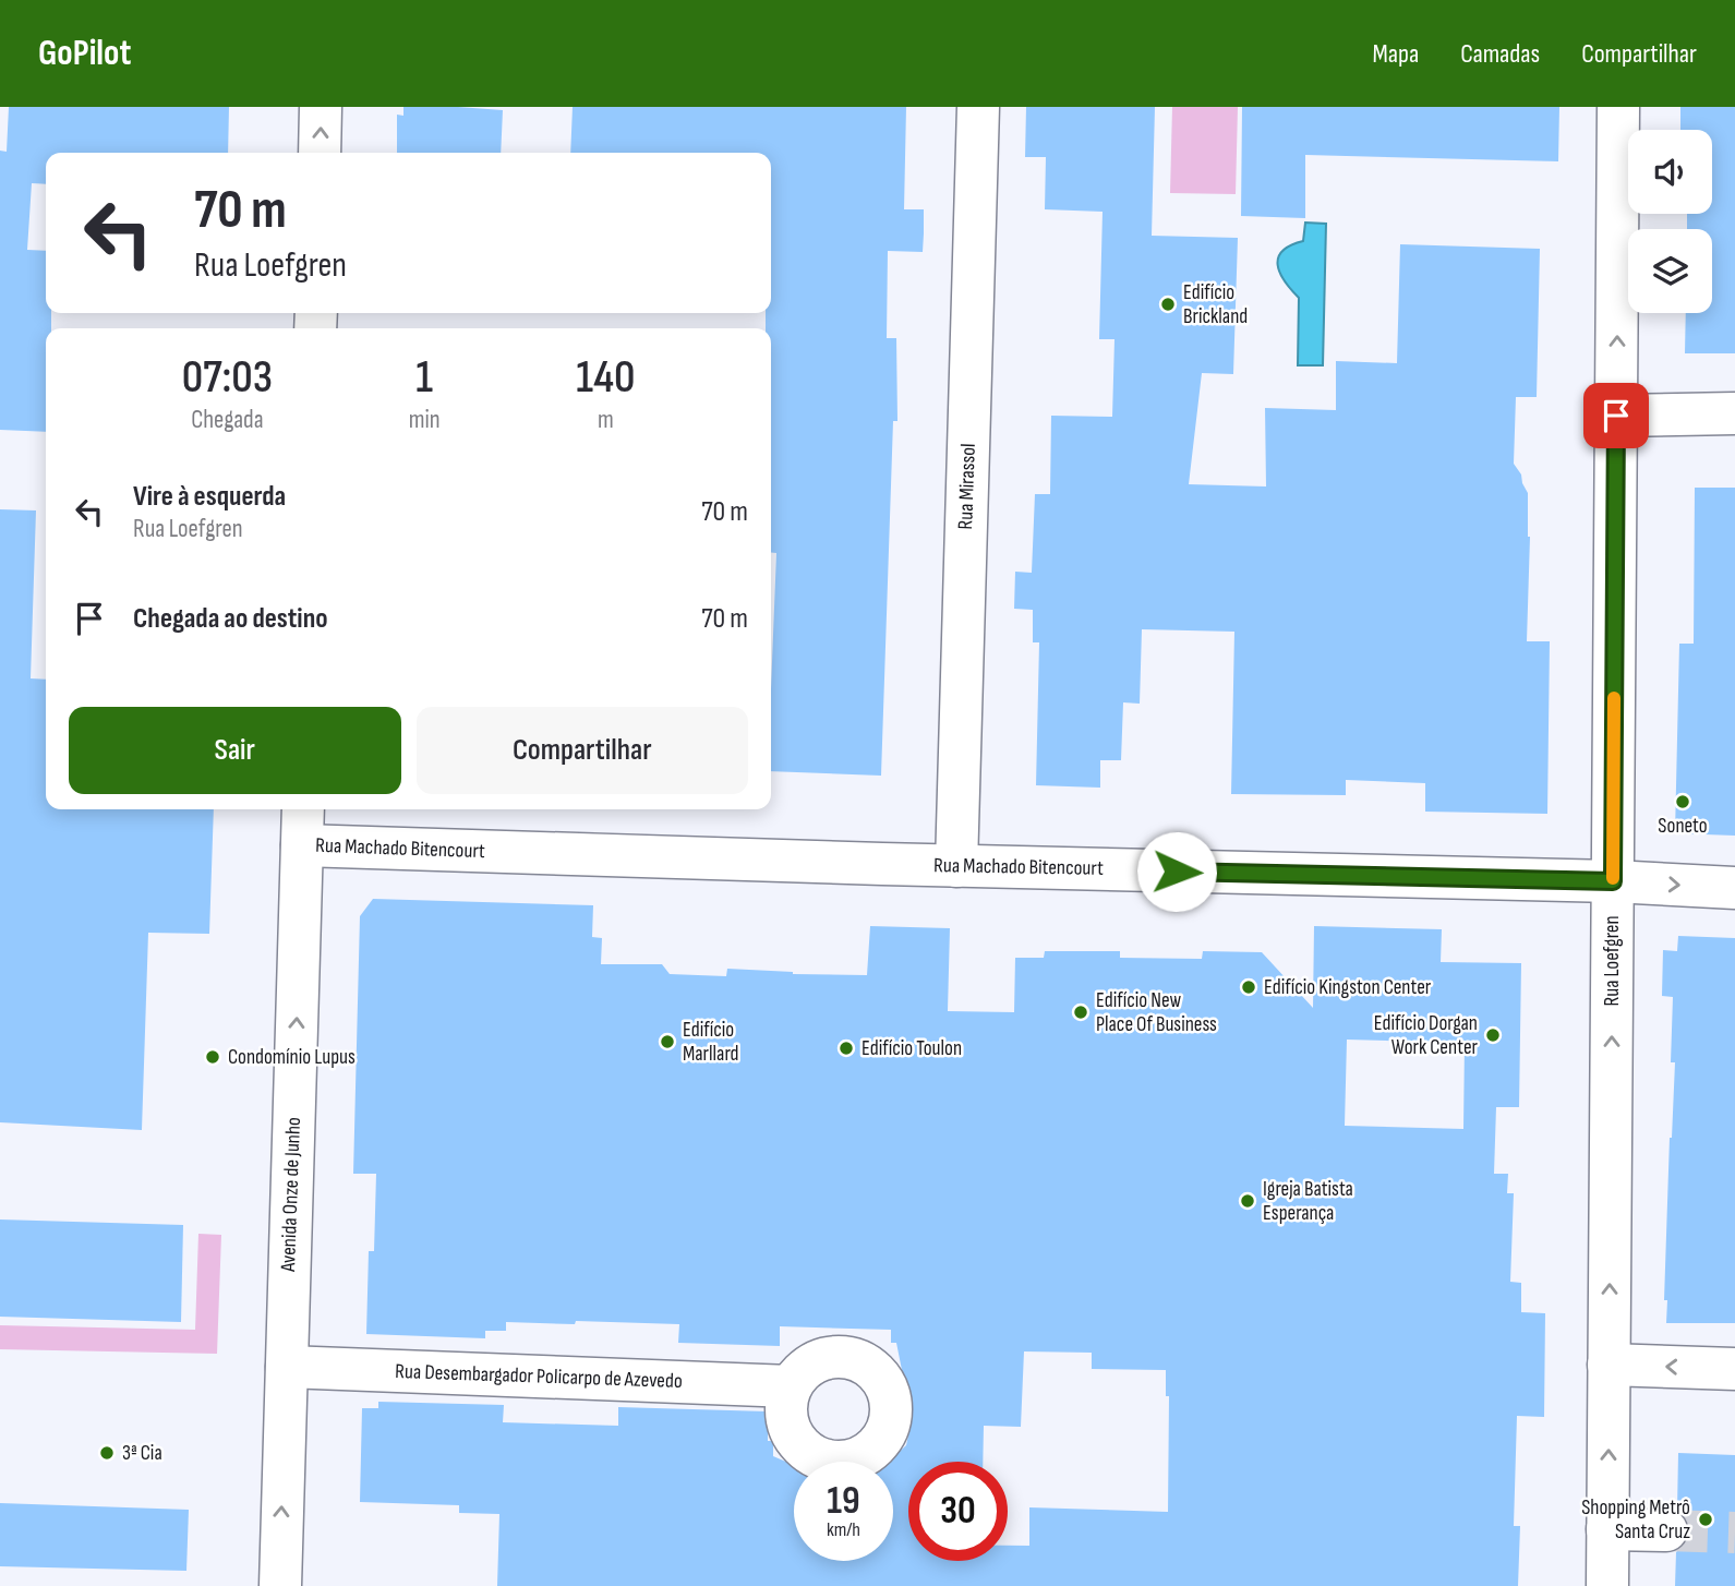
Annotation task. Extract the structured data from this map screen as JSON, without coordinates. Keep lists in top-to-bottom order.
{
  "streets": {
    "street": [
      "Rua Mirassol",
      "Rua Machado Bitencourt",
      "Rua Loefgren",
      "Avenida Onze de Junho",
      "Rua Desembargador Policarpo de Azevedo"
    ]
  },
  "crossings": [
    ["Rua Mirassol", "Rua Machado Bitencourt"],
    ["Rua Machado Bitencourt", "Rua Loefgren"],
    ["Rua Machado Bitencourt", "Avenida Onze de Junho"],
    ["Avenida Onze de Junho", "Rua Desembargador Policarpo de Azevedo"]
  ],
  "one_way": ["Rua Loefgren", "Avenida Onze de Junho"],
  "places": [
    "Edifício Brickland",
    "Soneto",
    "Edifício Kingston Center",
    "Edifício New Place Of Business",
    "Edifício Dorgan Work Center",
    "Edifício Marllard",
    "Edifício Toulon",
    "Condomínio Lupus",
    "Igreja Batista Esperança",
    "3ª Cia",
    "Shopping Metrô Santa Cruz"
  ],
  "page": {
    "header": "GoPilot",
    "nav": ["Mapa", "Camadas", "Compartilhar"],
    "turn": ["70 m", "Rua Loefgren"],
    "eta": [
      "07:03",
      "Chegada",
      "1",
      "min",
      "140",
      "m"
    ],
    "list": [
      {
        "name": "Vire à esquerda",
        "note": "Rua Loefgren",
        "value": "70 m"
      },
      {
        "name": "Chegada ao destino",
        "value": "70 m"
      }
    ],
    "buttons": ["Sair", "Compartilhar"],
    "speed": "19 km/h",
    "limit": "30"
  }
}
